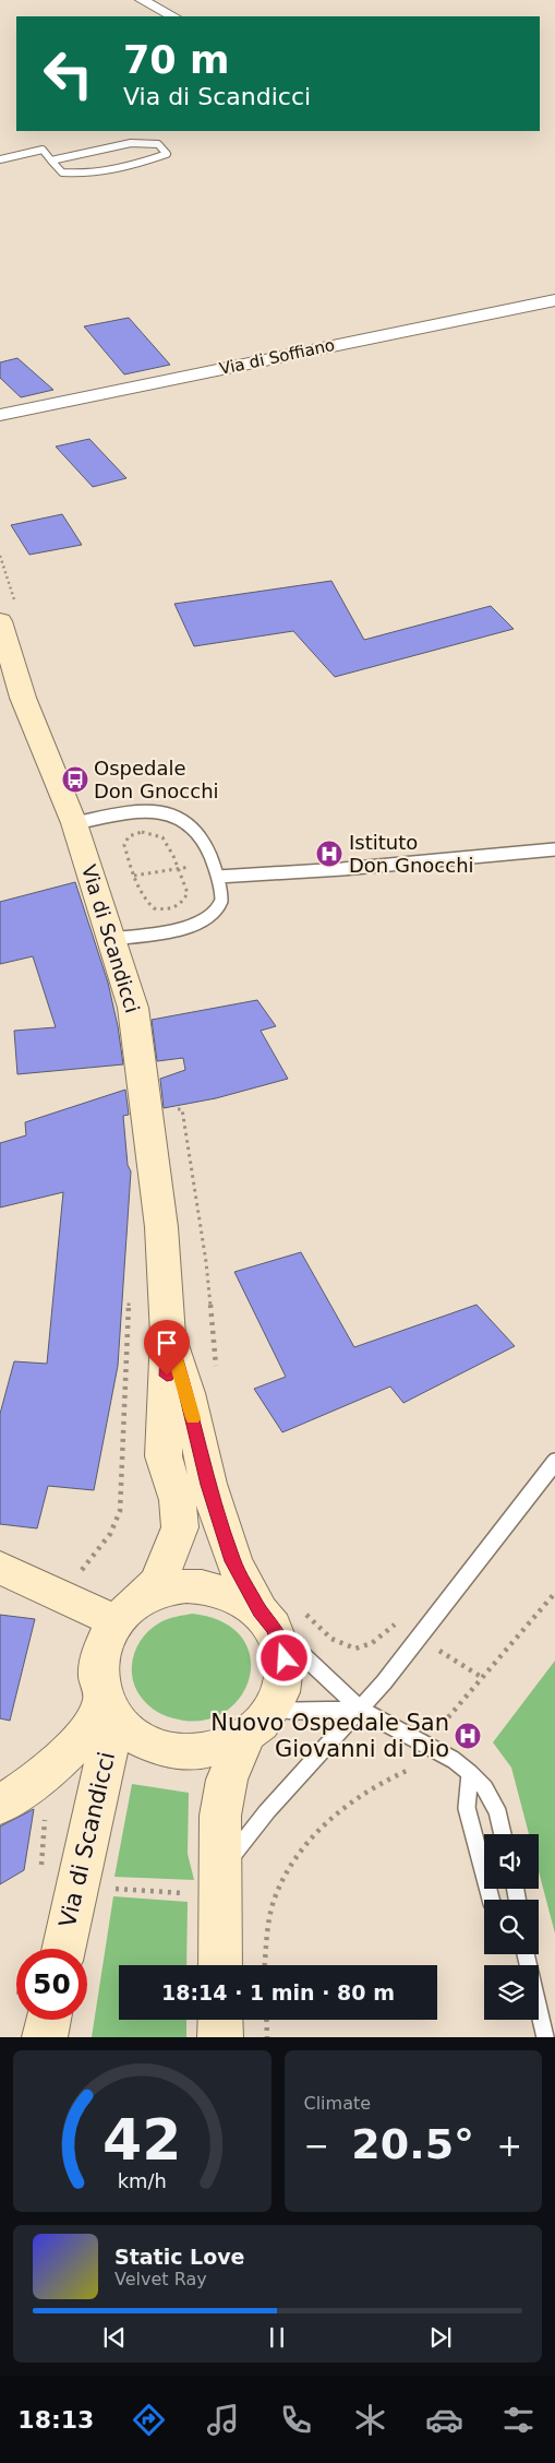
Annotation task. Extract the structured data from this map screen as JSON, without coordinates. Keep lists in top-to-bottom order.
{
  "streets": {
    "street": ["Via di Soffiano", "Via di Scandicci"]
  },
  "places": {
    "bus stop": ["Ospedale Don Gnocchi"],
    "hospital": ["Istituto Don Gnocchi", "Nuovo Ospedale San Giovanni di Dio"]
  },
  "page": {
    "turn": ["70 m", "Via di Scandicci"],
    "limit": "50",
    "trip": "18:14 · 1 min · 80 m",
    "tile": "Climate",
    "heat": ["−", "20.5°", "+"],
    "song": ["Static Love", "Velvet Ray"],
    "tabs": "18:13",
    "gauge": ["42", "km/h"]
  }
}
